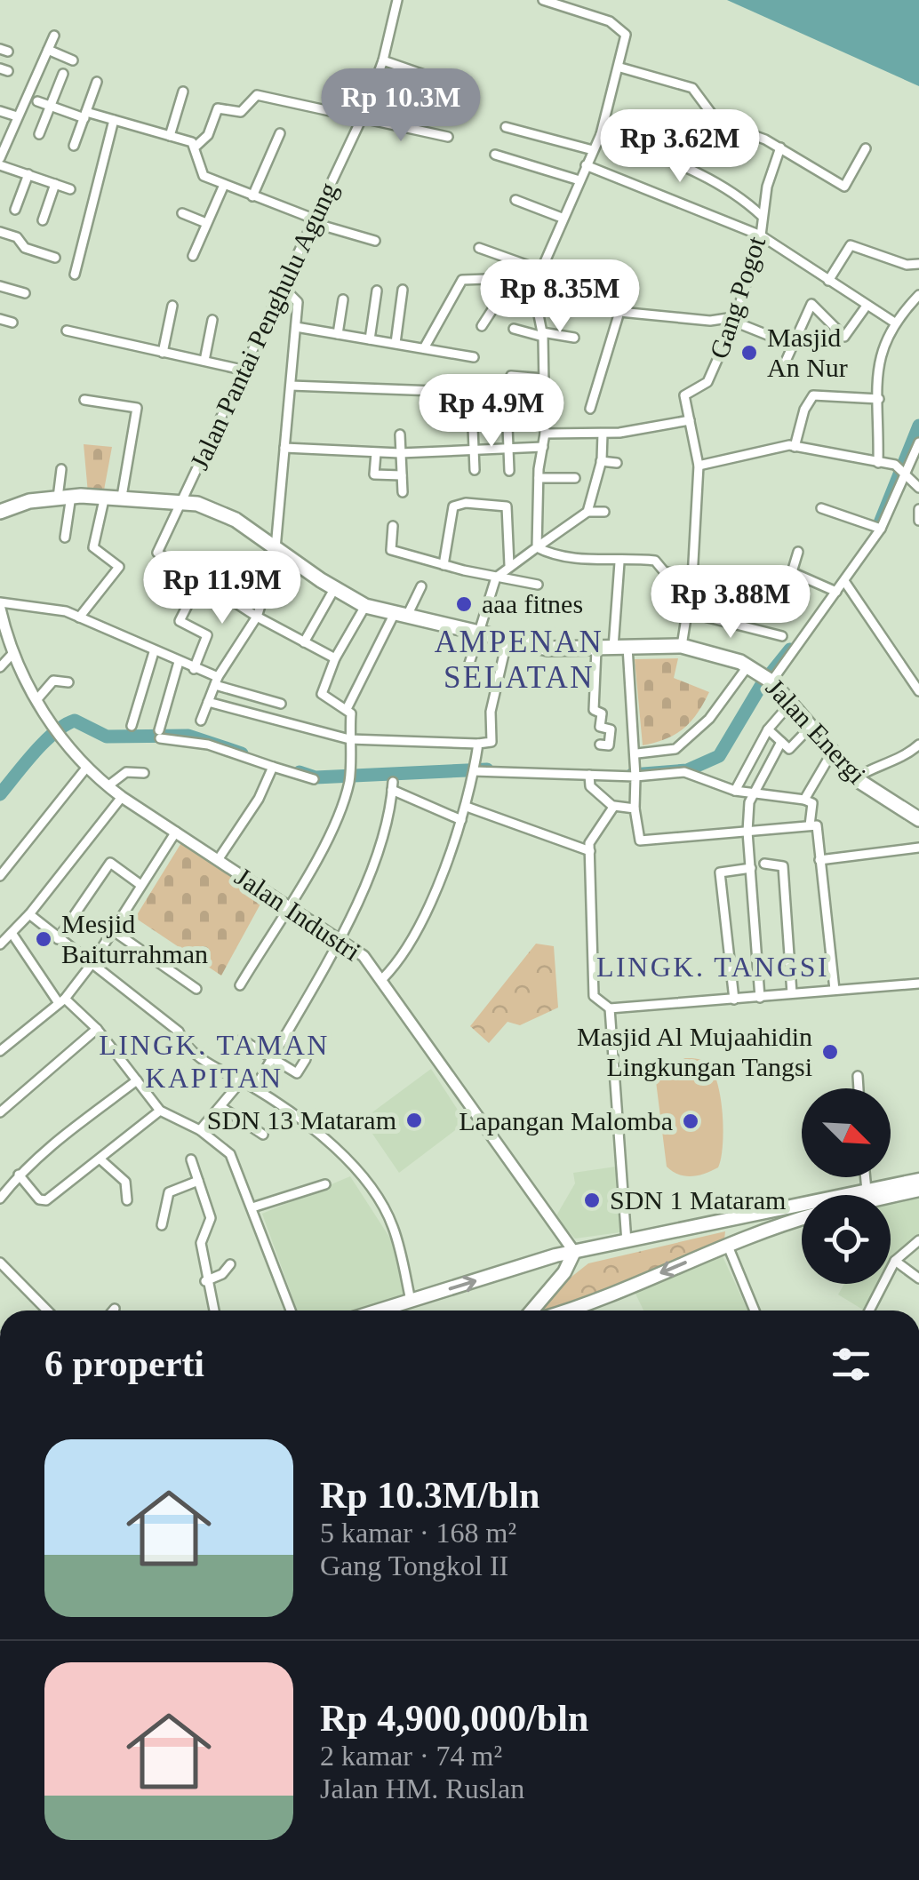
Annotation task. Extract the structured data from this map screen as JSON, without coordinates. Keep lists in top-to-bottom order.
{
  "streets": {
    "highway": ["Jalan Energi"],
    "street": ["Gang Pogot", "Jalan Pantai Penghulu Agung", "Jalan Industri"]
  },
  "crossings": [
    ["Jalan Pantai Penghulu Agung", "Jalan Energi"]
  ],
  "districts": ["AMPENAN SELATAN", "LINGK. TANGSI", "LINGK. TAMAN KAPITAN"],
  "places": [
    "Masjid An Nur",
    "aaa fitnes",
    "Mesjid Baiturrahman",
    "Masjid Al Mujaahidin Lingkungan Tangsi",
    "SDN 13 Mataram",
    "Lapangan Malomba",
    "SDN 1 Mataram"
  ],
  "north": "bottom right",
  "page": {
    "price": [
      "Rp 10.3M",
      "Rp 3.62M",
      "Rp 8.35M",
      "Rp 4.9M",
      "Rp 11.9M",
      "Rp 3.88M"
    ],
    "heading": "6 properti",
    "list": [
      {
        "name": "Rp 10.3M/bln",
        "note": "5 kamar · 168 m² · Gang Tongkol II"
      },
      {
        "name": "Rp 4,900,000/bln",
        "note": "2 kamar · 74 m² · Jalan HM. Ruslan"
      }
    ]
  }
}
